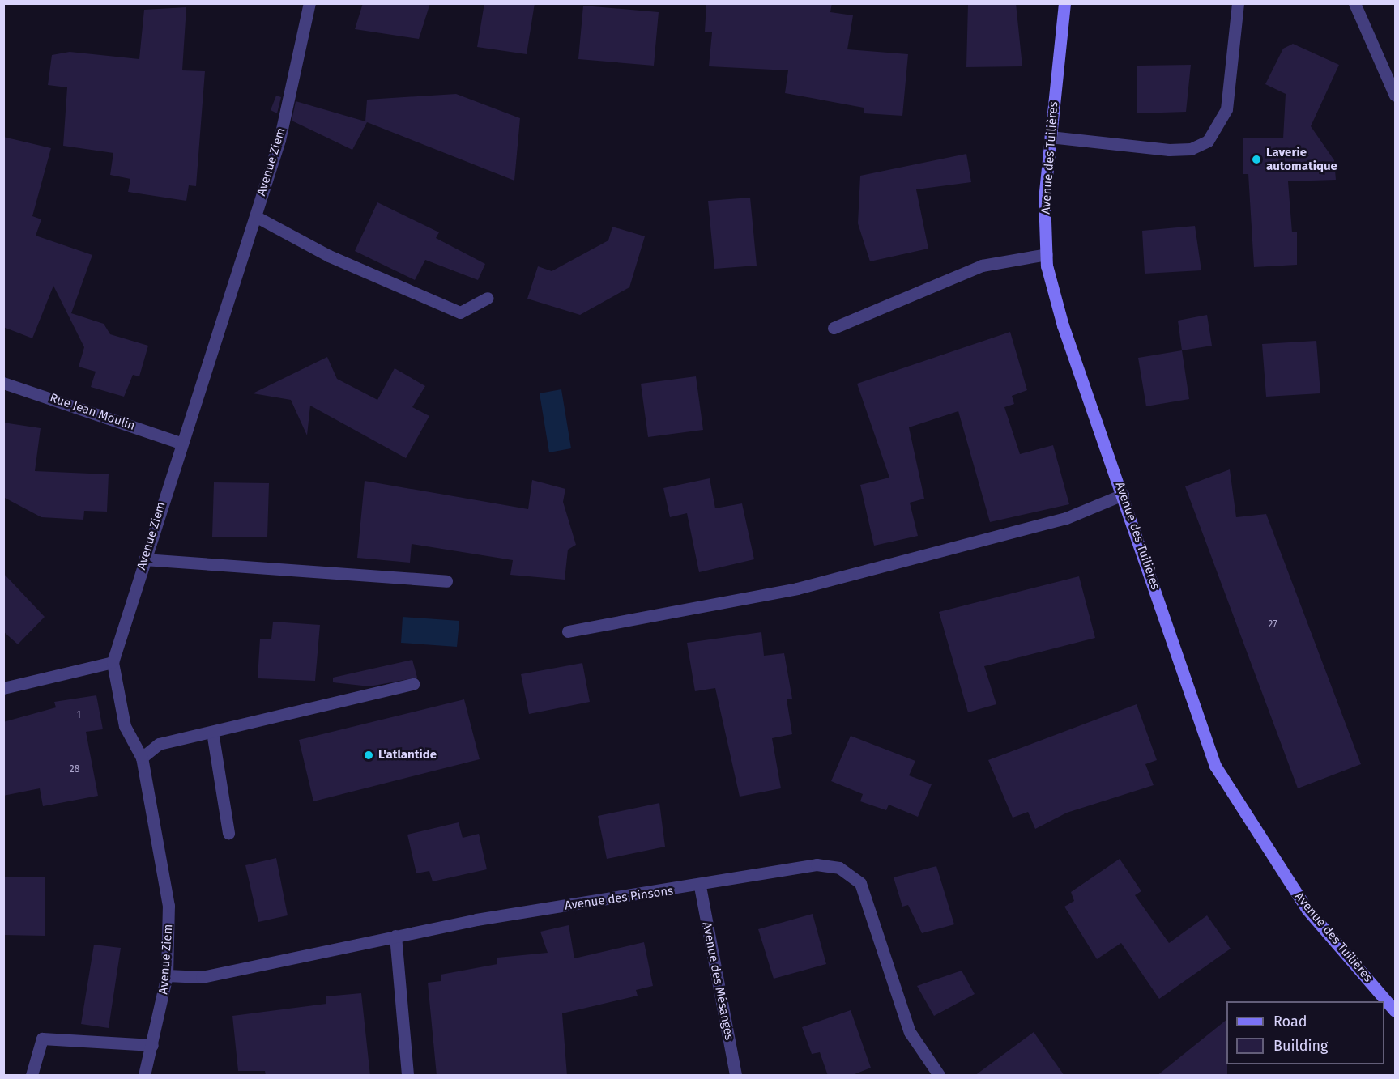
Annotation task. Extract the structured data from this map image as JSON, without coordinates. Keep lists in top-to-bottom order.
{
  "streets": {
    "street": [
      "Avenue des Tuilières",
      "Avenue Ziem",
      "Rue Jean Moulin",
      "Avenue des Pinsons",
      "Avenue des Mésanges"
    ]
  },
  "crossings": [
    ["Avenue Ziem", "Rue Jean Moulin"],
    ["Avenue Ziem", "Avenue des Pinsons"],
    ["Avenue des Pinsons", "Avenue des Mésanges"]
  ],
  "places": ["Laverie automatique", "L'atlantide"],
  "house_numbers": ["27", "1", "28"],
  "legend": ["Road", "Building"]
}
